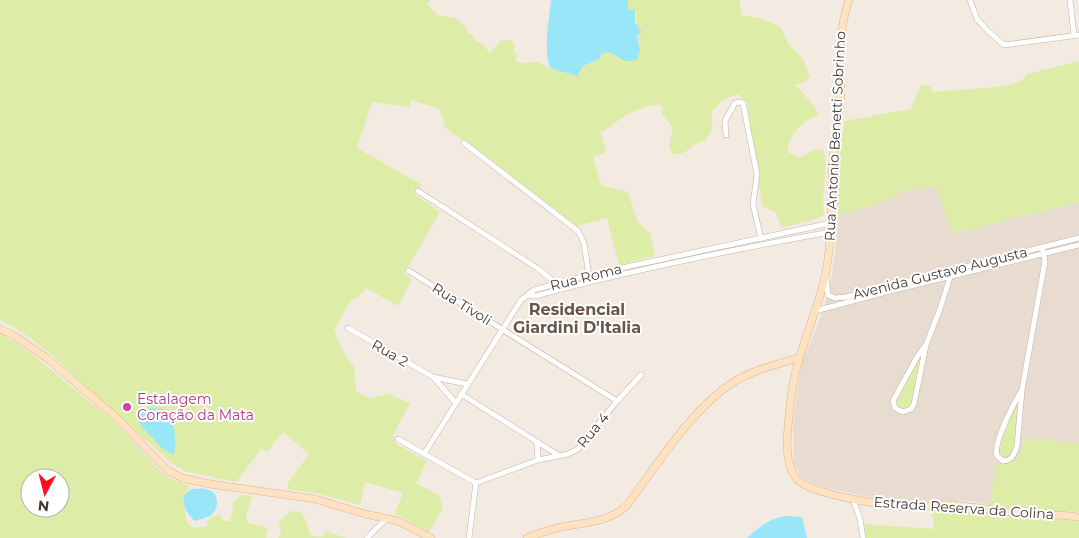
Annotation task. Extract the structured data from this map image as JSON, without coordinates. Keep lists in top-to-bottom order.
{
  "streets": {
    "street": [
      "Rua Antonio Benetti Sobrinho",
      "Avenida Gustavo Augusta",
      "Rua Roma",
      "Rua Tivoli",
      "Rua 2",
      "Rua 4",
      "Estrada Reserva da Colina"
    ]
  },
  "crossings": [
    ["Rua Antonio Benetti Sobrinho", "Avenida Gustavo Augusta"],
    ["Rua Antonio Benetti Sobrinho", "Rua Roma"],
    ["Rua Antonio Benetti Sobrinho", "Estrada Reserva da Colina"],
    ["Rua Roma", "Rua Tivoli"],
    ["Rua Tivoli", "Rua 4"]
  ],
  "districts": ["Residencial Giardini D'Italia"],
  "places": ["Estalagem Coração da Mata"],
  "north": "bottom"
}
